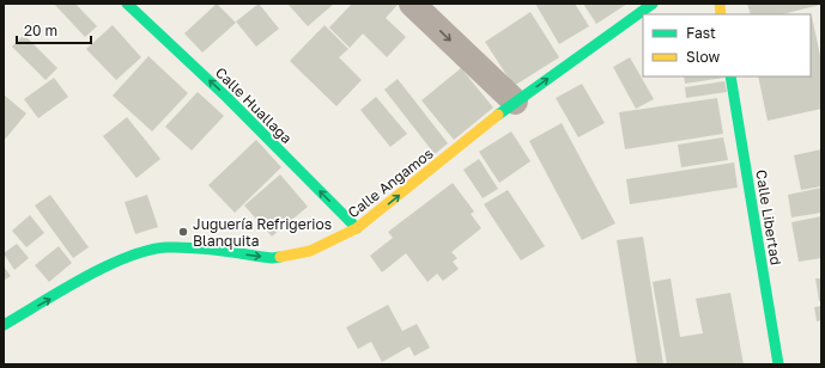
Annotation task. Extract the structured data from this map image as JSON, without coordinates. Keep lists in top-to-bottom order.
{
  "streets": {
    "street": ["Calle Huallaga", "Calle Angamos", "Calle Libertad"]
  },
  "crossings": [
    ["Calle Huallaga", "Calle Angamos"]
  ],
  "one_way": ["Calle Huallaga", "Calle Angamos"],
  "places": ["Juguería Refrigerios Blanquita"],
  "legend": ["Fast", "Slow"],
  "scale_bar": "20 m"
}
